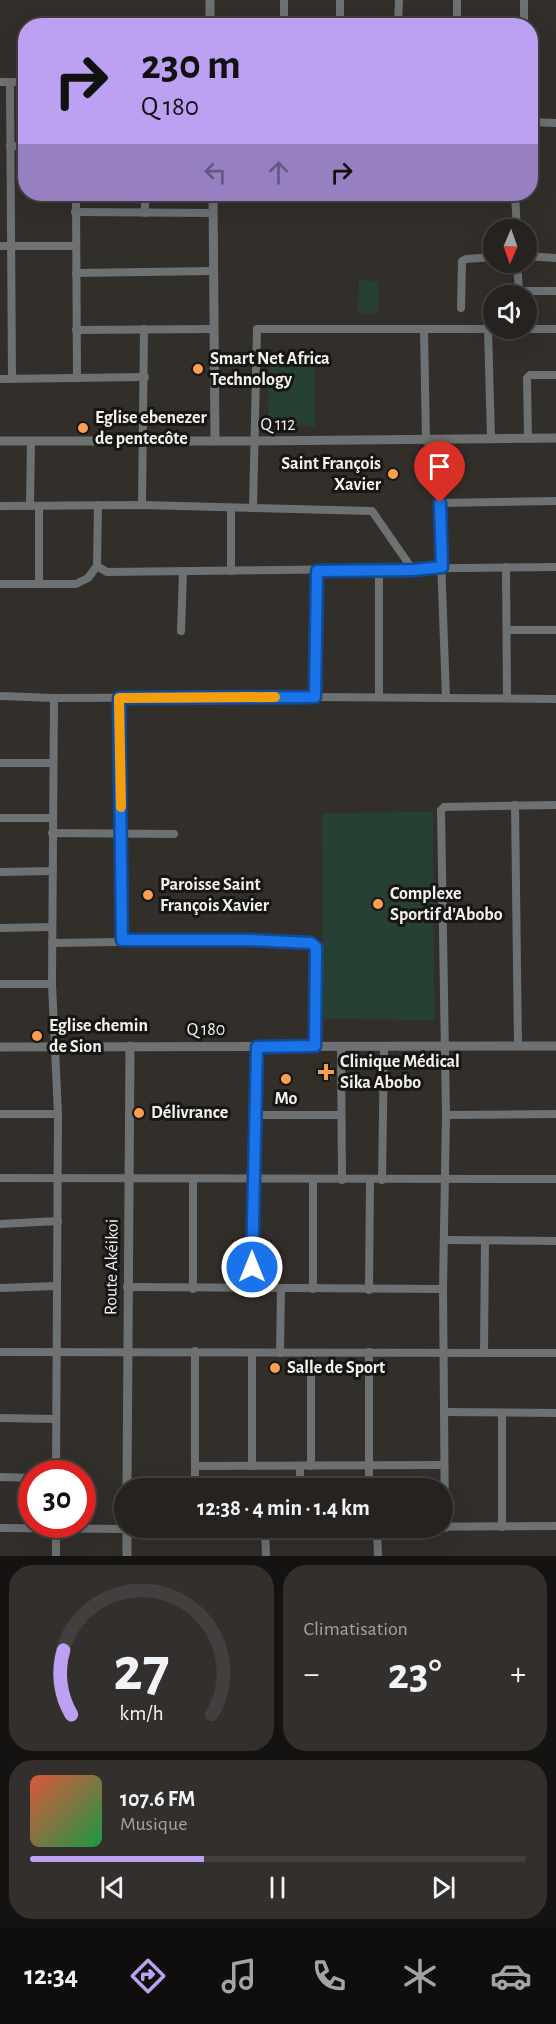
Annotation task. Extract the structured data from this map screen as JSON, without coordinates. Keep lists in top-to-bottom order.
{
  "streets": {
    "street": ["Q 112", "Q 180", "Route Akéikoi"]
  },
  "crossings": [
    ["Q 180", "Route Akéikoi"]
  ],
  "places": {
    "other": [
      "Smart Net Africa Technology",
      "Eglise ebenezer de pentecôte",
      "Saint François Xavier",
      "Paroisse Saint François Xavier",
      "Complexe Sportif d'Abobo",
      "Eglise chemin de Sion",
      "Mo",
      "Délivrance",
      "Salle de Sport"
    ],
    "health": ["Clinique Médical Sika Abobo"]
  },
  "north": "bottom",
  "page": {
    "turn": ["230 m", "Q 180"],
    "limit": "30",
    "trip": "12:38 · 4 min · 1.4 km",
    "tile": "Climatisation",
    "heat": ["−", "23°", "+"],
    "song": ["107.6 FM", "Musique"],
    "tabs": "12:34",
    "gauge": ["27", "km/h"]
  }
}
